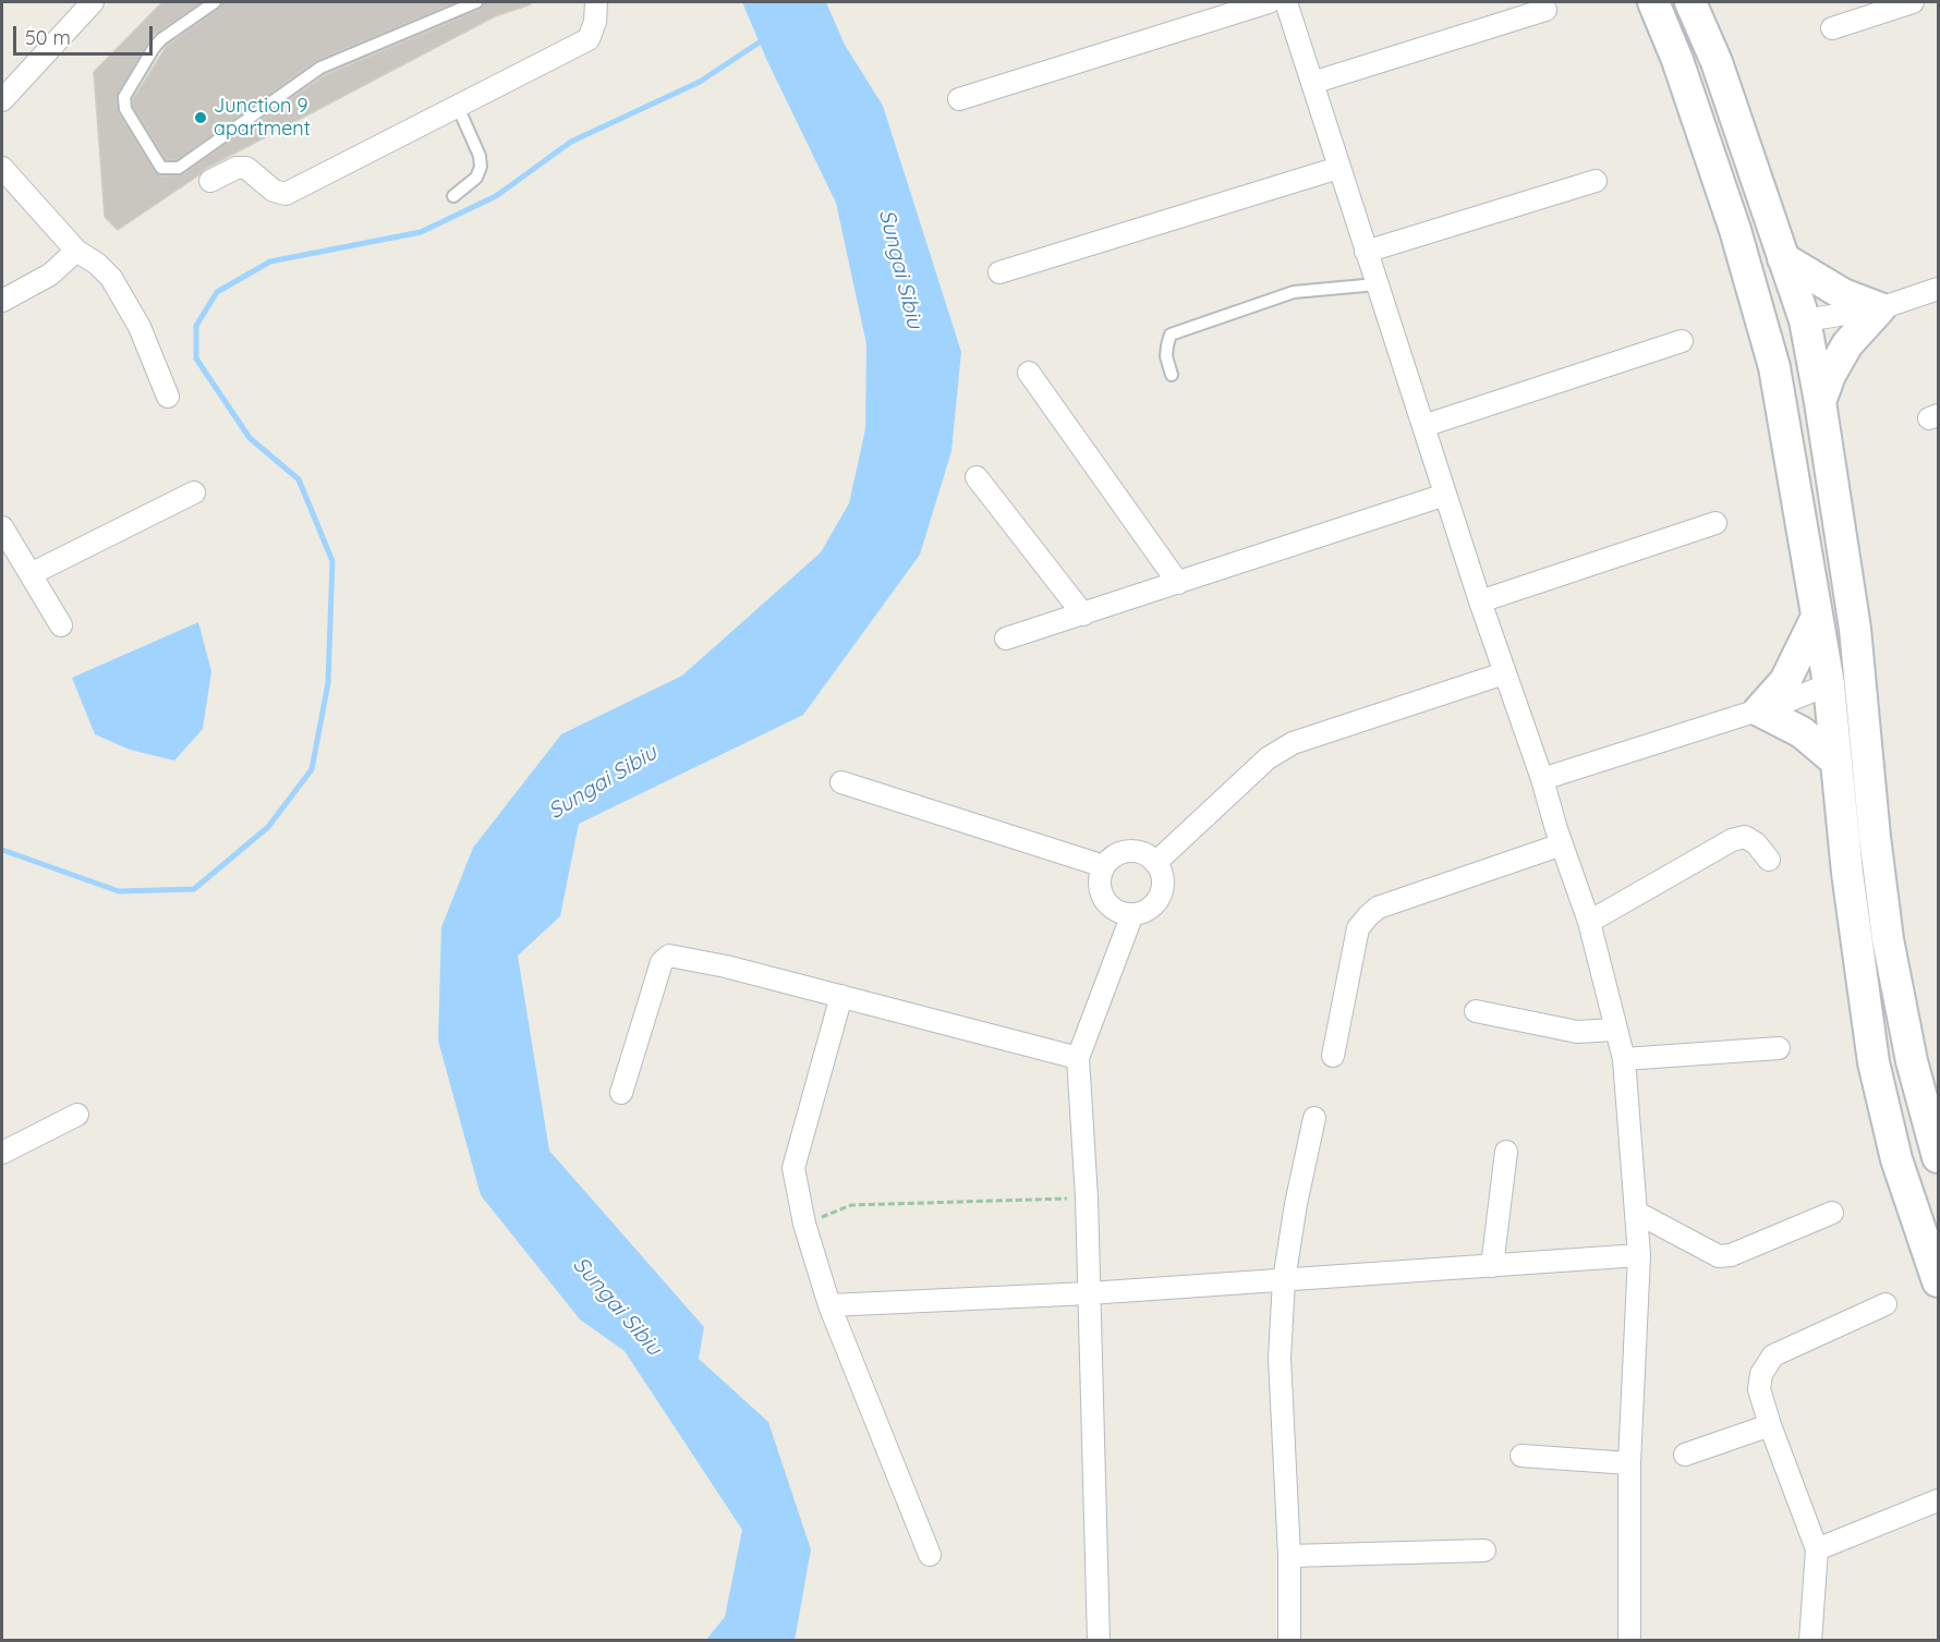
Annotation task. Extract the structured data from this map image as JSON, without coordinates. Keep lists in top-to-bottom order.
{
  "water": ["Sungai Sibiu"],
  "places": ["Junction 9 apartment"],
  "scale_bar": "50 m"
}
